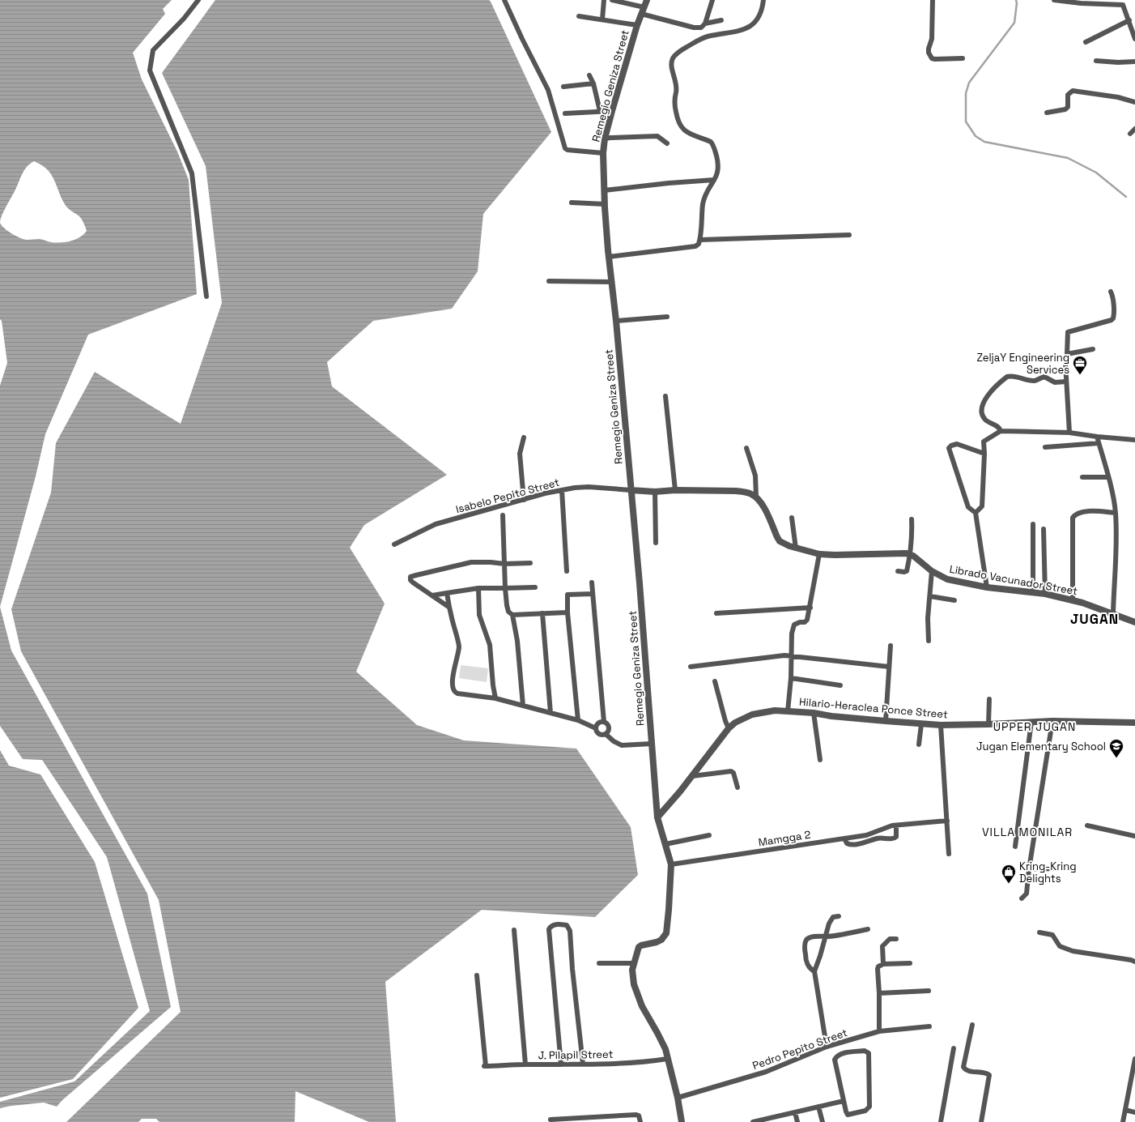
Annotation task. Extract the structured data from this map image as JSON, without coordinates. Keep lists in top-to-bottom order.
{
  "streets": {
    "street": [
      "Remegio Geniza Street",
      "Isabelo Pepito Street",
      "Librado Vacunador Street",
      "Hilario-Heraclea Ponce Street",
      "Mamgga 2",
      "Pedro Pepito Street",
      "J. Pilapil Street"
    ]
  },
  "crossings": [
    ["Remegio Geniza Street", "Isabelo Pepito Street"],
    ["Remegio Geniza Street", "Hilario-Heraclea Ponce Street"]
  ],
  "districts": ["JUGAN", "UPPER JUGAN", "VILLA MONILAR"],
  "places": {
    "office": ["ZeljaY Engineering Services"],
    "school or university": ["Jugan Elementary School"],
    "shop": ["Kring-Kring Delights"]
  }
}
